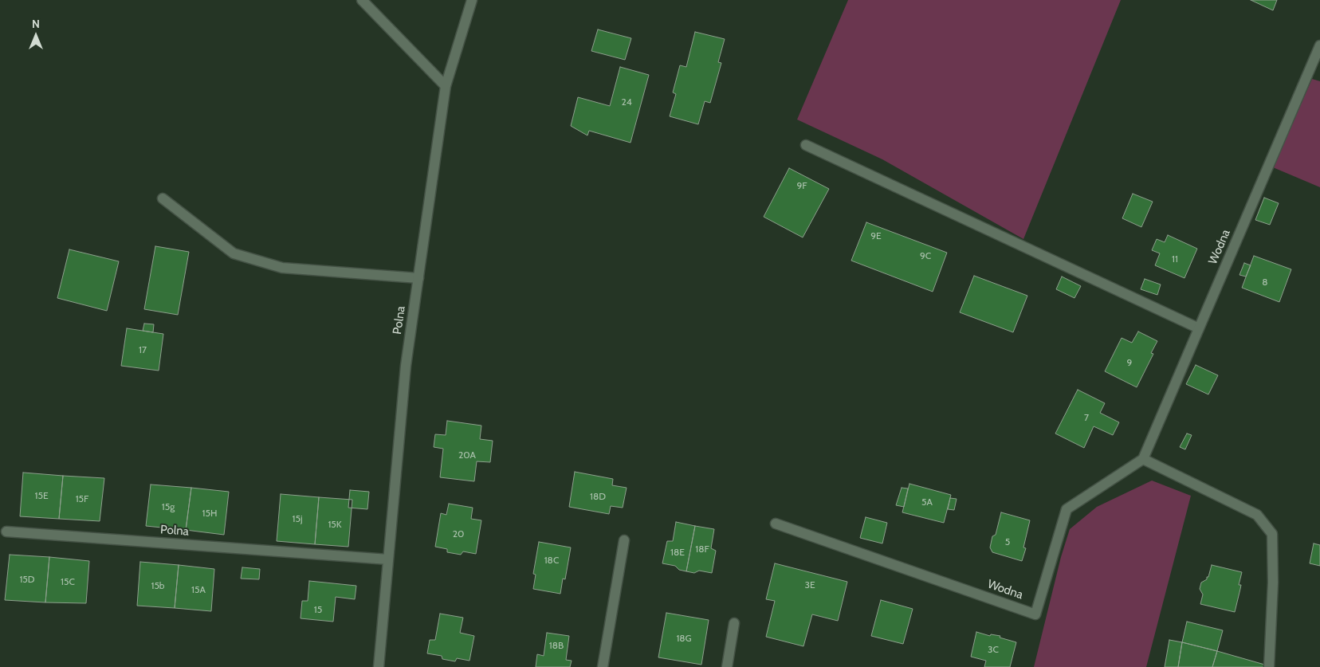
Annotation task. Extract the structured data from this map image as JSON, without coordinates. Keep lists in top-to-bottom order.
{
  "streets": {
    "street": ["Wodna", "Polna"]
  },
  "house_numbers": [
    "24",
    "9F",
    "9E",
    "9C",
    "11",
    "8",
    "17",
    "9",
    "7",
    "20A",
    "15E",
    "18D",
    "15F",
    "5A",
    "15g",
    "15H",
    "15j",
    "15K",
    "20",
    "5",
    "18F",
    "18E",
    "18C",
    "15D",
    "15C",
    "3E",
    "15b",
    "15A",
    "15",
    "18G",
    "18B",
    "3C"
  ],
  "north": "top"
}
